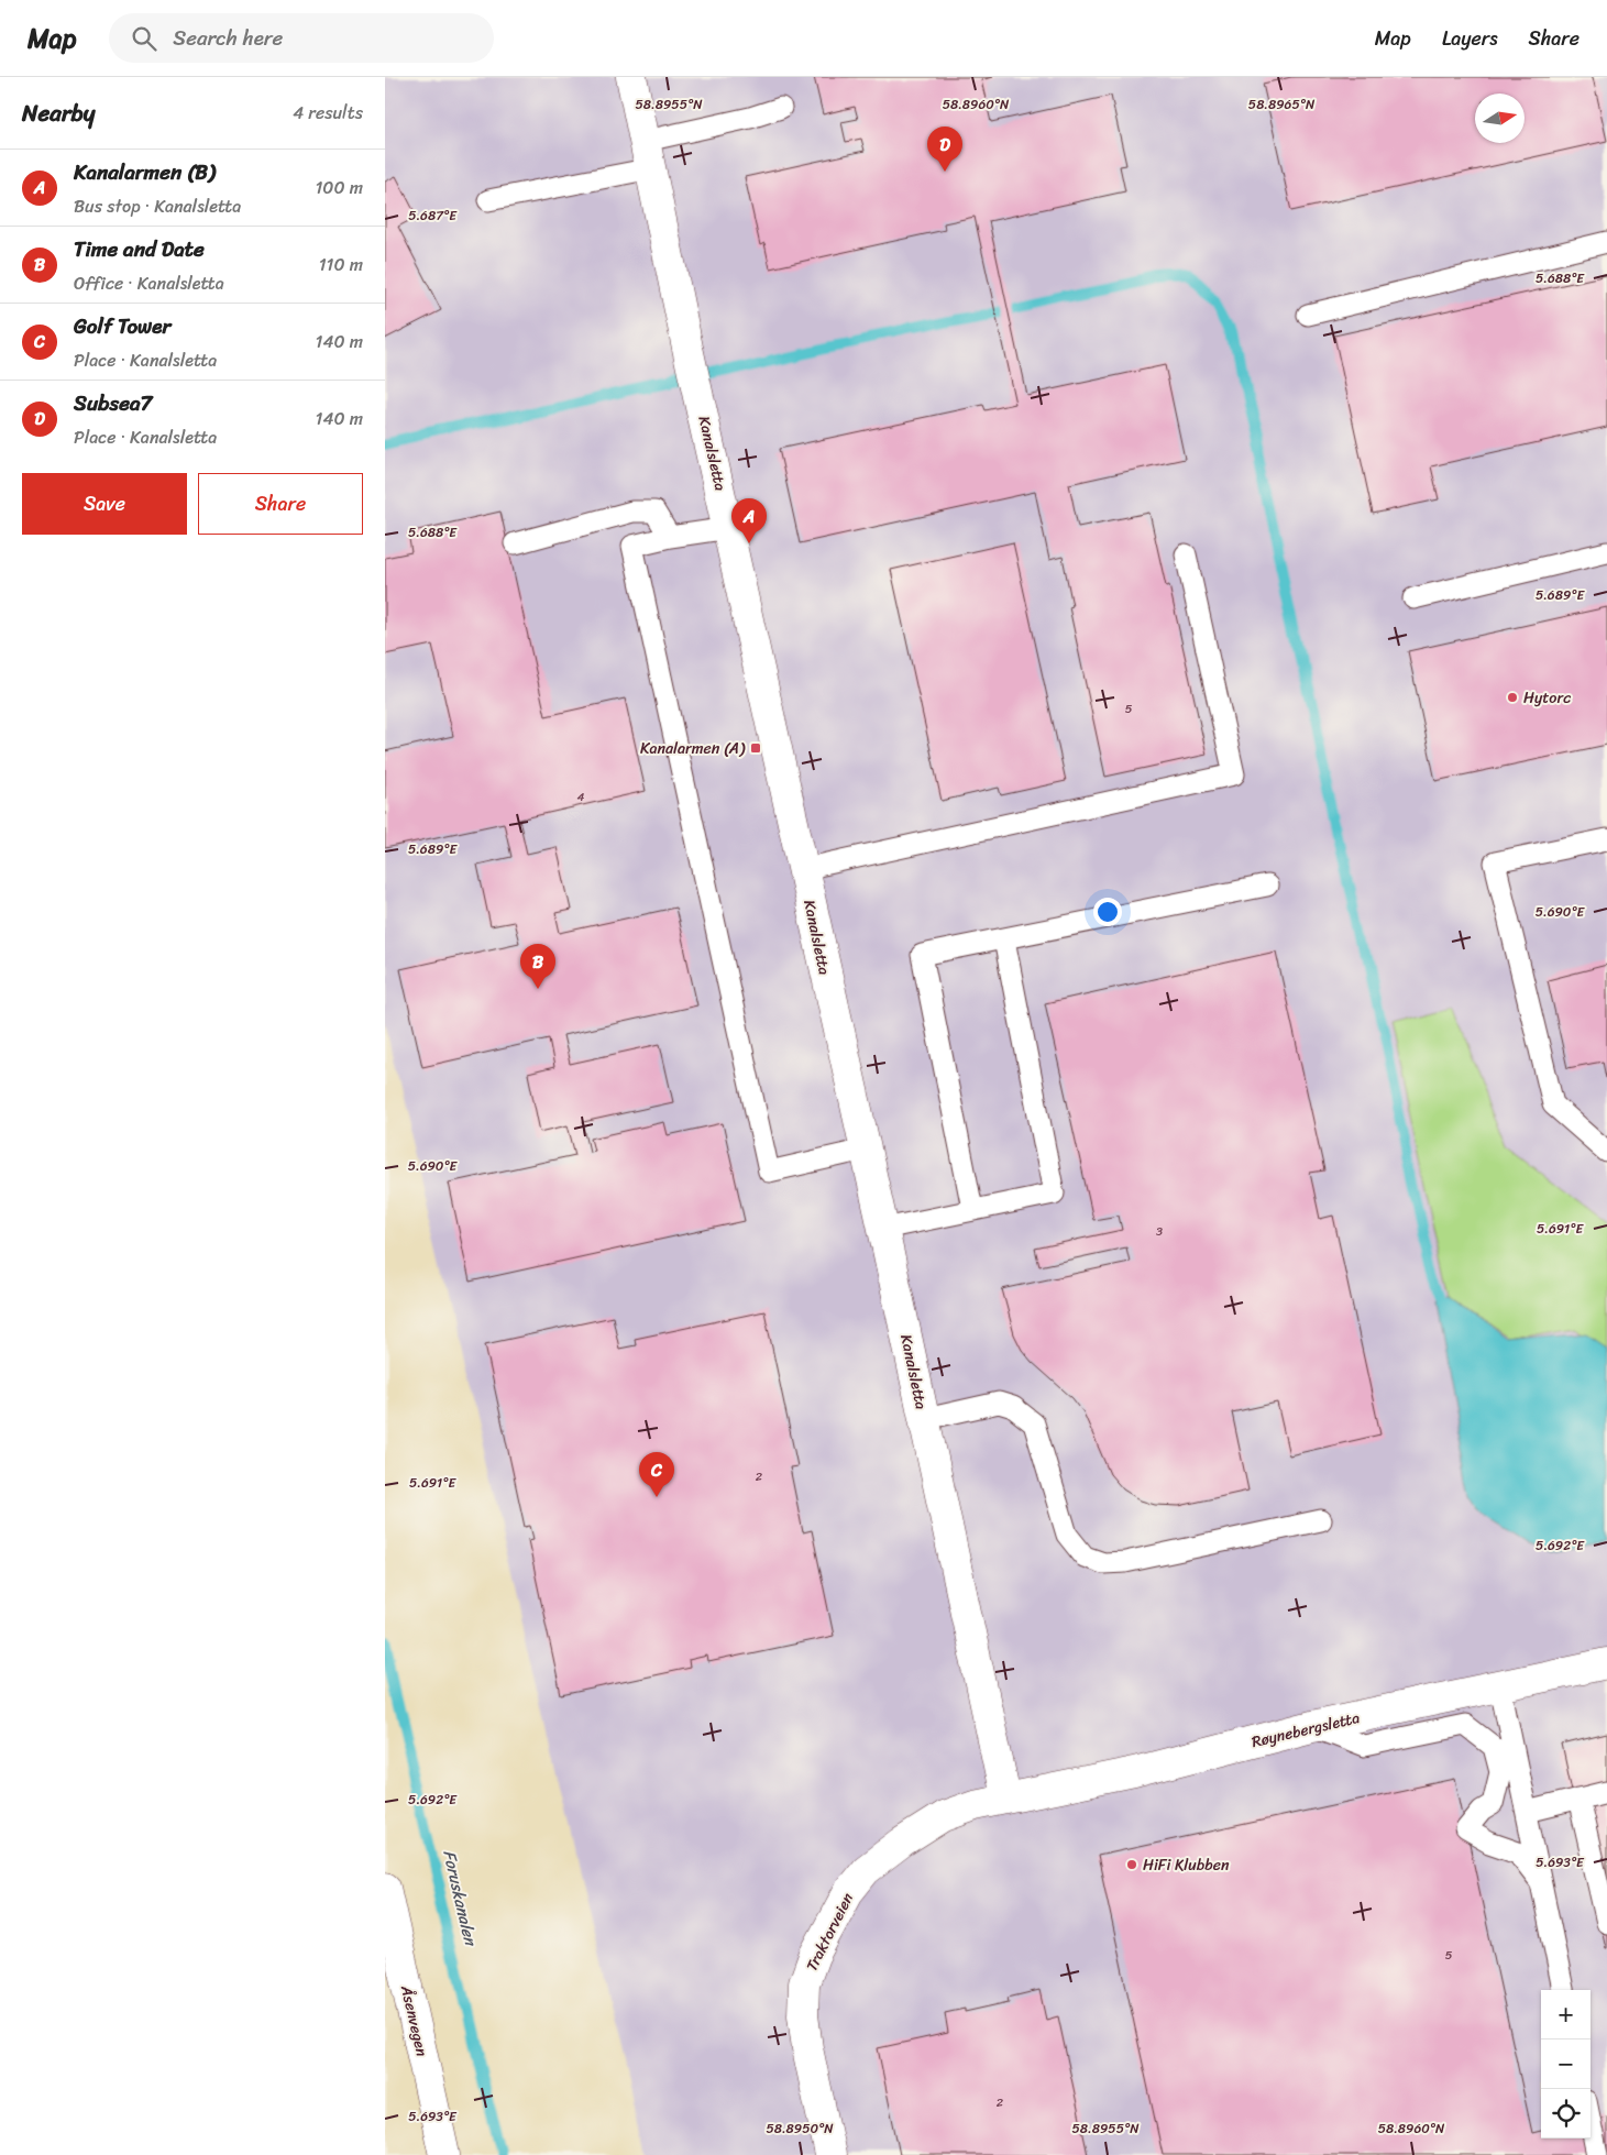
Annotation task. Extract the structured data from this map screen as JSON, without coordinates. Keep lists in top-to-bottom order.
{
  "streets": {
    "street": [
      "Kanalsletta",
      "Røynebergsletta",
      "Traktorveien",
      "Åsenvegen"
    ]
  },
  "crossings": [
    ["Kanalsletta", "Røynebergsletta"],
    ["Kanalsletta", "Traktorveien"],
    ["Røynebergsletta", "Traktorveien"]
  ],
  "water": ["Foruskanalen"],
  "places": {
    "other": ["Hytorc", "HiFi Klubben"],
    "transit": ["Kanalarmen (A)"]
  },
  "house_numbers": [
    "5",
    "4",
    "3",
    "2",
    "5",
    "2"
  ],
  "north": "right",
  "page": {
    "header": "Map",
    "search": "Search here",
    "nav": ["Map", "Layers", "Share"],
    "heading": ["Nearby", "4 results"],
    "pins": [
      "D",
      "A",
      "B",
      "C"
    ],
    "list": [
      {
        "mark": "A",
        "name": "Kanalarmen (B)",
        "note": "Bus stop · Kanalsletta",
        "value": "100 m"
      },
      {
        "mark": "B",
        "name": "Time and Date",
        "note": "Office · Kanalsletta",
        "value": "110 m"
      },
      {
        "mark": "C",
        "name": "Golf Tower",
        "note": "Place · Kanalsletta",
        "value": "140 m"
      },
      {
        "mark": "D",
        "name": "Subsea7",
        "note": "Place · Kanalsletta",
        "value": "140 m"
      }
    ],
    "buttons": ["Save", "Share"],
    "map_buttons": ["+", "−"]
  },
  "coordinates": [
    "58.8955°N",
    "58.8960°N",
    "58.8965°N",
    "5.687°E",
    "5.688°E",
    "5.689°E",
    "5.690°E",
    "5.691°E",
    "5.692°E",
    "5.693°E",
    "58.8950°N"
  ]
}
